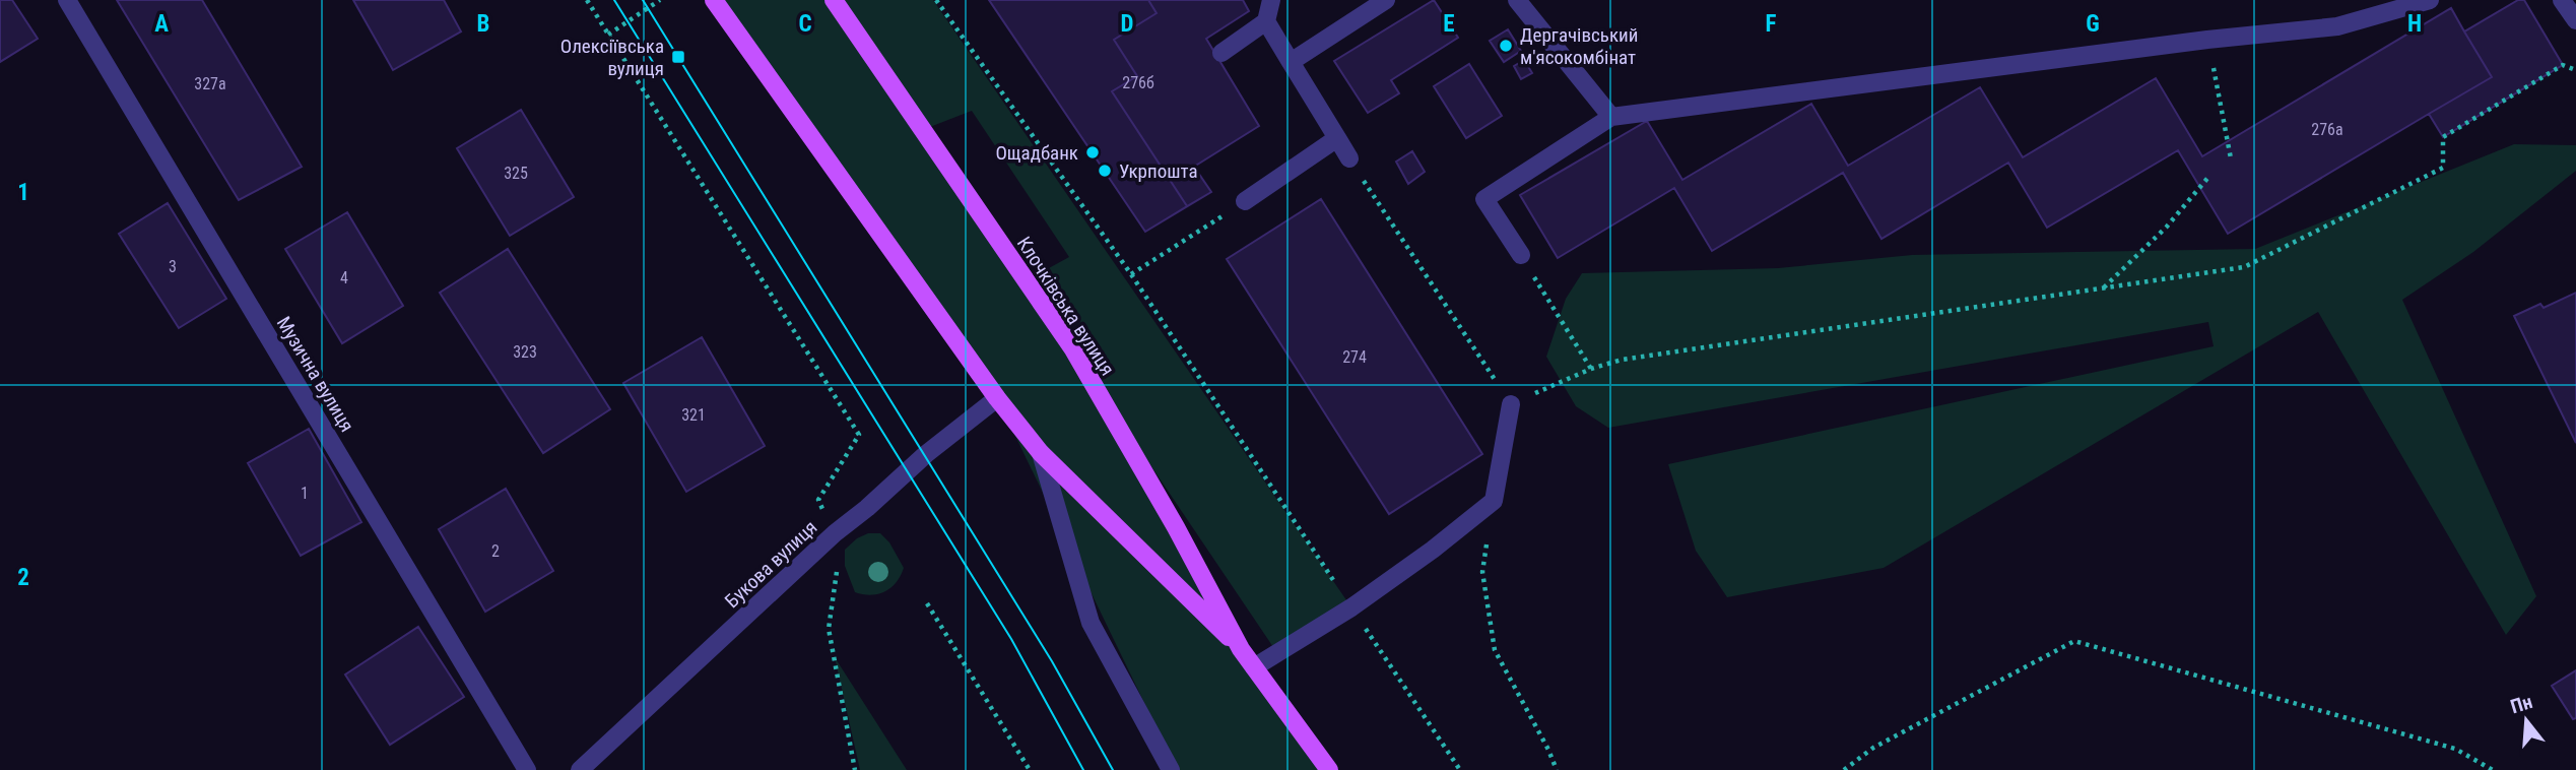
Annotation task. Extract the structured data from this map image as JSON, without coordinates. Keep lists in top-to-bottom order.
{
  "streets": {
    "main road": ["Клочківська вулиця"],
    "street": ["Музична вулиця", "Букова вулиця"]
  },
  "crossings": [
    ["Клочківська вулиця", "Букова вулиця"]
  ],
  "places": {
    "other": ["Дергачівський м'ясокомбінат", "Ощадбанк", "Укрпошта"],
    "transit": ["Олексіївська вулиця"]
  },
  "house_numbers": [
    "276б",
    "327а",
    "276а",
    "325",
    "3",
    "4",
    "323",
    "274",
    "321",
    "1",
    "2"
  ],
  "north": "top",
  "grid": {
    "columns": [
      "A",
      "B",
      "C",
      "D",
      "E",
      "F",
      "G",
      "H"
    ],
    "rows": ["1", "2"]
  }
}
